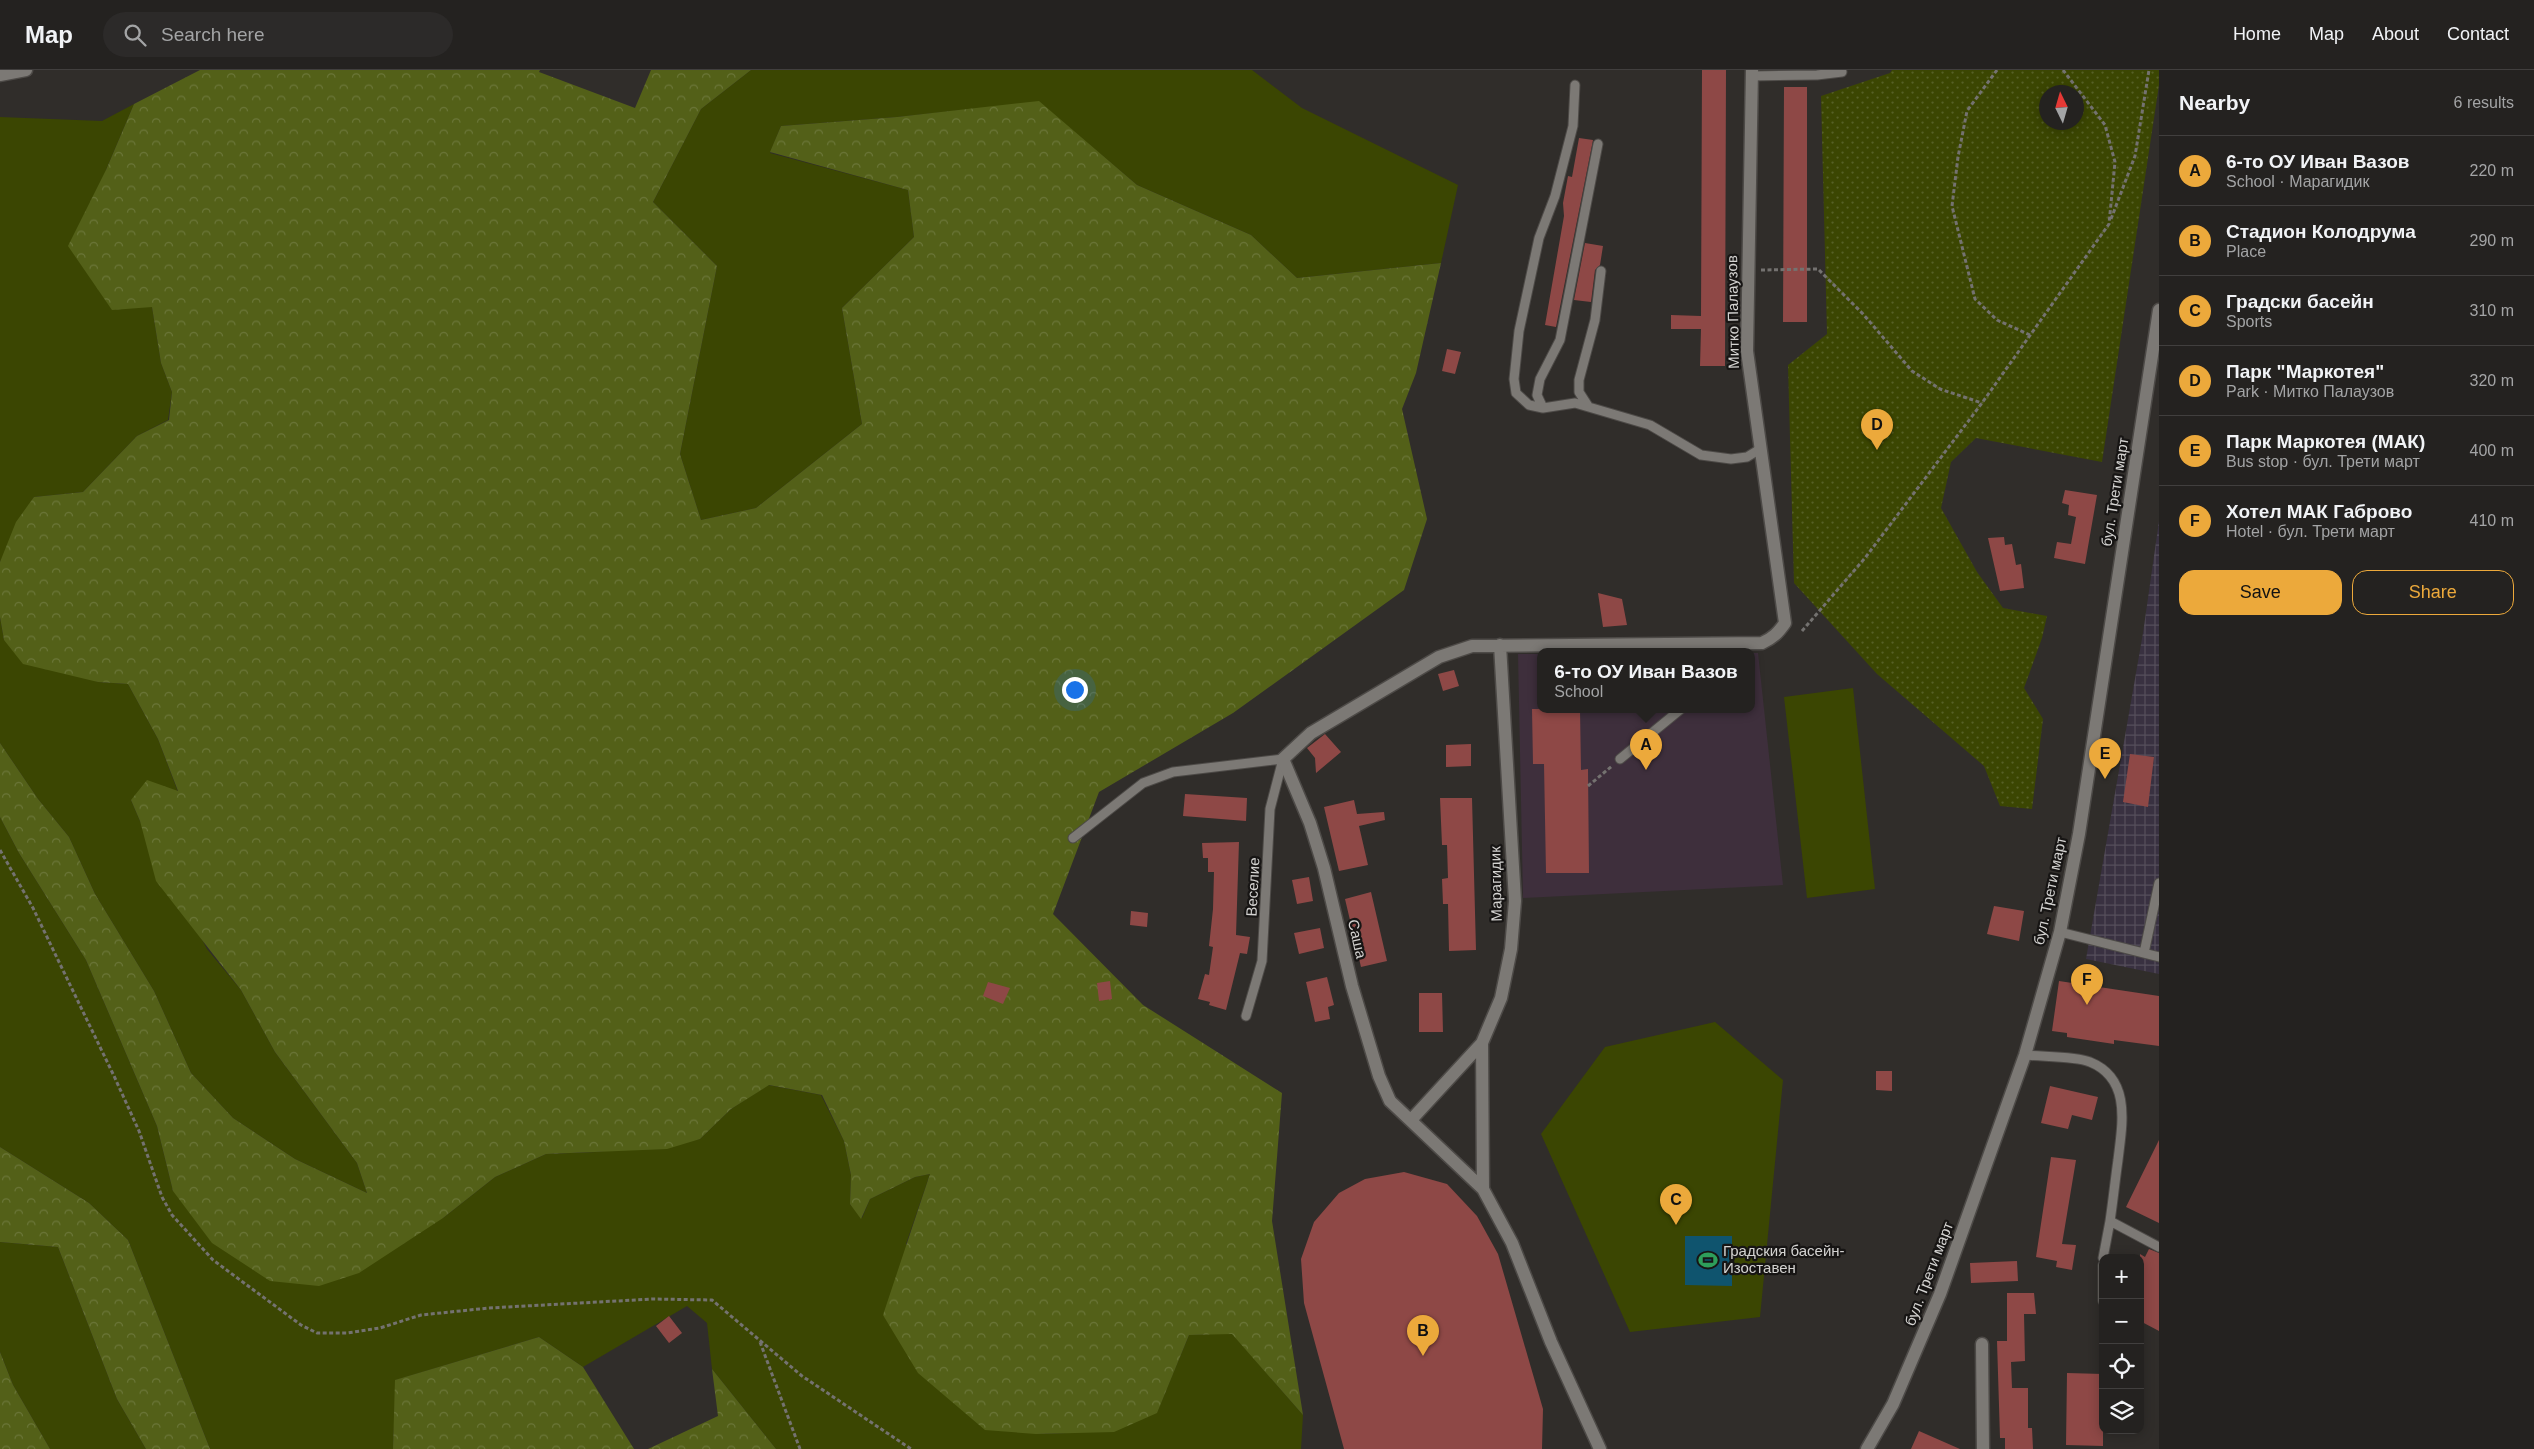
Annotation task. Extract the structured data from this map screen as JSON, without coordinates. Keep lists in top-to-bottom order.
{
  "streets": {
    "street": [
      "Митко Палаузов",
      "бул. Трети март",
      "Марагидик",
      "Саша"
    ],
    "lane": ["Веселие"]
  },
  "crossings": [
    ["Марагидик", "Саша"],
    ["Веселие", "Саша"]
  ],
  "places": {
    "sports": ["Градския басейн- Изоставен"]
  },
  "north": "top",
  "page": {
    "header": "Map",
    "search": "Search here",
    "nav": [
      "Home",
      "Map",
      "About",
      "Contact"
    ],
    "heading": ["Nearby", "6 results"],
    "list": [
      {
        "mark": "A",
        "name": "6-то ОУ Иван Вазов",
        "note": "School · Марагидик",
        "value": "220 m"
      },
      {
        "mark": "B",
        "name": "Стадион Колодрума",
        "note": "Place",
        "value": "290 m"
      },
      {
        "mark": "C",
        "name": "Градски басейн",
        "note": "Sports",
        "value": "310 m"
      },
      {
        "mark": "D",
        "name": "Парк \"Маркотея\"",
        "note": "Park · Митко Палаузов",
        "value": "320 m"
      },
      {
        "mark": "E",
        "name": "Парк Маркотея (МАК)",
        "note": "Bus stop · бул. Трети март",
        "value": "400 m"
      },
      {
        "mark": "F",
        "name": "Хотел МАК Габрово",
        "note": "Hotel · бул. Трети март",
        "value": "410 m"
      }
    ],
    "pins": [
      "D",
      "A",
      "E",
      "F",
      "C",
      "B"
    ],
    "buttons": ["Save", "Share"],
    "popup": ["6-то ОУ Иван Вазов", "School"],
    "map_buttons": ["+", "−"]
  }
}
